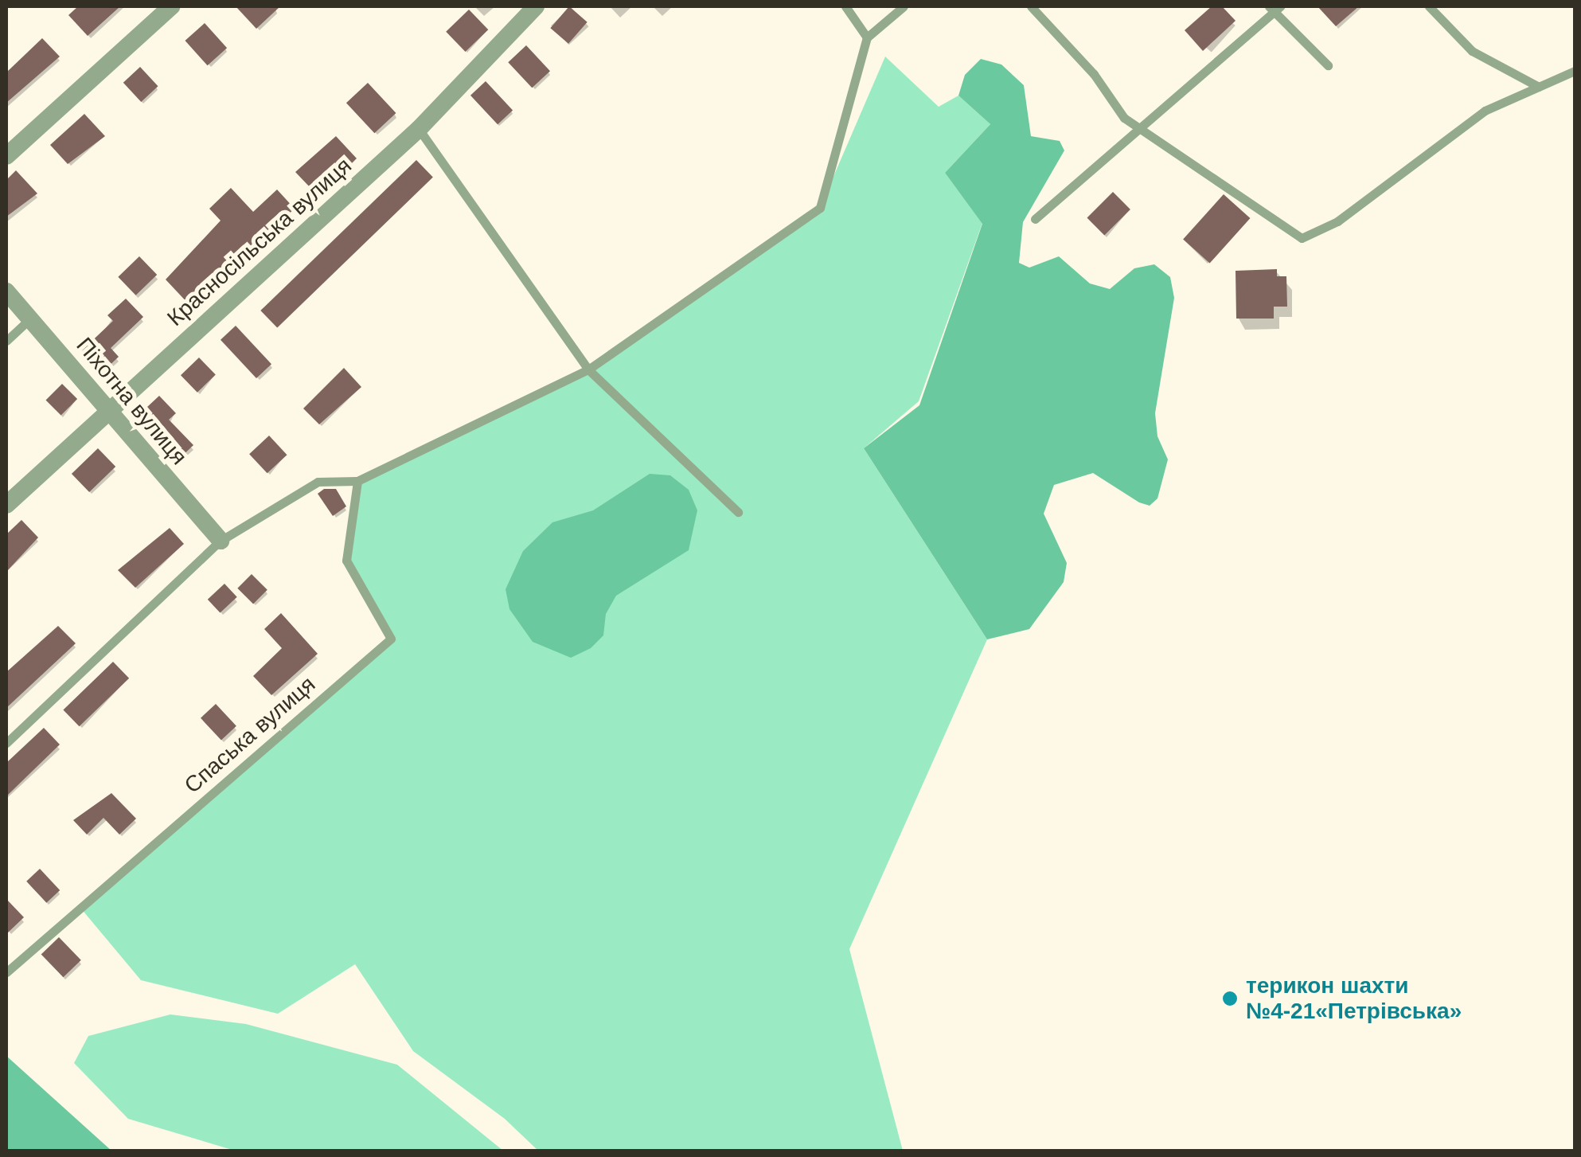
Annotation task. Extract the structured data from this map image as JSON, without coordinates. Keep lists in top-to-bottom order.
{
  "streets": {
    "street": ["Красносільська вулиця", "Піхотна вулиця"],
    "lane": ["Спаська вулиця"]
  },
  "crossings": [
    ["Красносільська вулиця", "Піхотна вулиця"]
  ],
  "places": ["терикон шахти №4-21«Петрівська»"]
}
